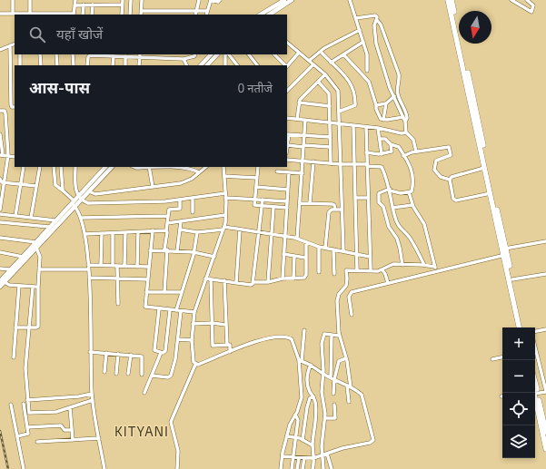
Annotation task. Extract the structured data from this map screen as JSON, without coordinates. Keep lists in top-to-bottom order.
{
  "districts": ["KITYANI"],
  "north": "bottom",
  "page": {
    "search": "यहाँ खोजें",
    "heading": ["आस-पास", "0 नतीजे"],
    "map_buttons": ["+", "−"]
  }
}
